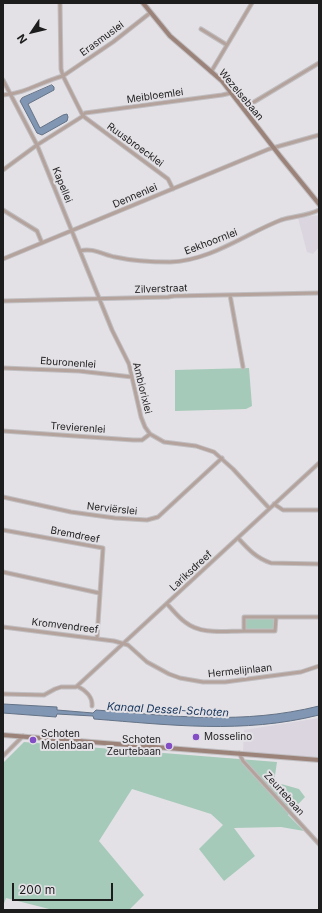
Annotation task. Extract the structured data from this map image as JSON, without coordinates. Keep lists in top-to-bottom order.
{
  "streets": {
    "main road": ["Wezelsebaan"],
    "street": [
      "Erasmuslei",
      "Meibloemlei",
      "Ruusbroecklei",
      "Kapellei",
      "Dennenlei",
      "Eekhoornlei",
      "Zilverstraat",
      "Eburonenlei",
      "Ambiorixlei",
      "Trevierenlei",
      "Nerviërslei",
      "Bremdreef",
      "Lariksdreef",
      "Kromvendreef",
      "Hermelijnlaan",
      "Zeurtebaan"
    ]
  },
  "crossings": [
    ["Erasmuslei", "Wezelsebaan"],
    ["Erasmuslei", "Kapellei"],
    ["Wezelsebaan", "Meibloemlei"],
    ["Wezelsebaan", "Dennenlei"],
    ["Meibloemlei", "Ruusbroecklei"],
    ["Meibloemlei", "Kapellei"],
    ["Ruusbroecklei", "Dennenlei"],
    ["Kapellei", "Dennenlei"],
    ["Kapellei", "Eekhoornlei"],
    ["Kapellei", "Zilverstraat"],
    ["Kapellei", "Ambiorixlei"],
    ["Zilverstraat", "Ambiorixlei"],
    ["Eburonenlei", "Ambiorixlei"],
    ["Ambiorixlei", "Trevierenlei"],
    ["Bremdreef", "Kromvendreef"],
    ["Lariksdreef", "Kromvendreef"],
    ["Lariksdreef", "Hermelijnlaan"],
    ["Kromvendreef", "Hermelijnlaan"]
  ],
  "water": ["Kanaal Dessel-Schoten"],
  "places": ["Mosselino", "Schoten Molenbaan", "Schoten Zeurtebaan"],
  "scale_bar": "200 m",
  "north": "bottom left"
}
